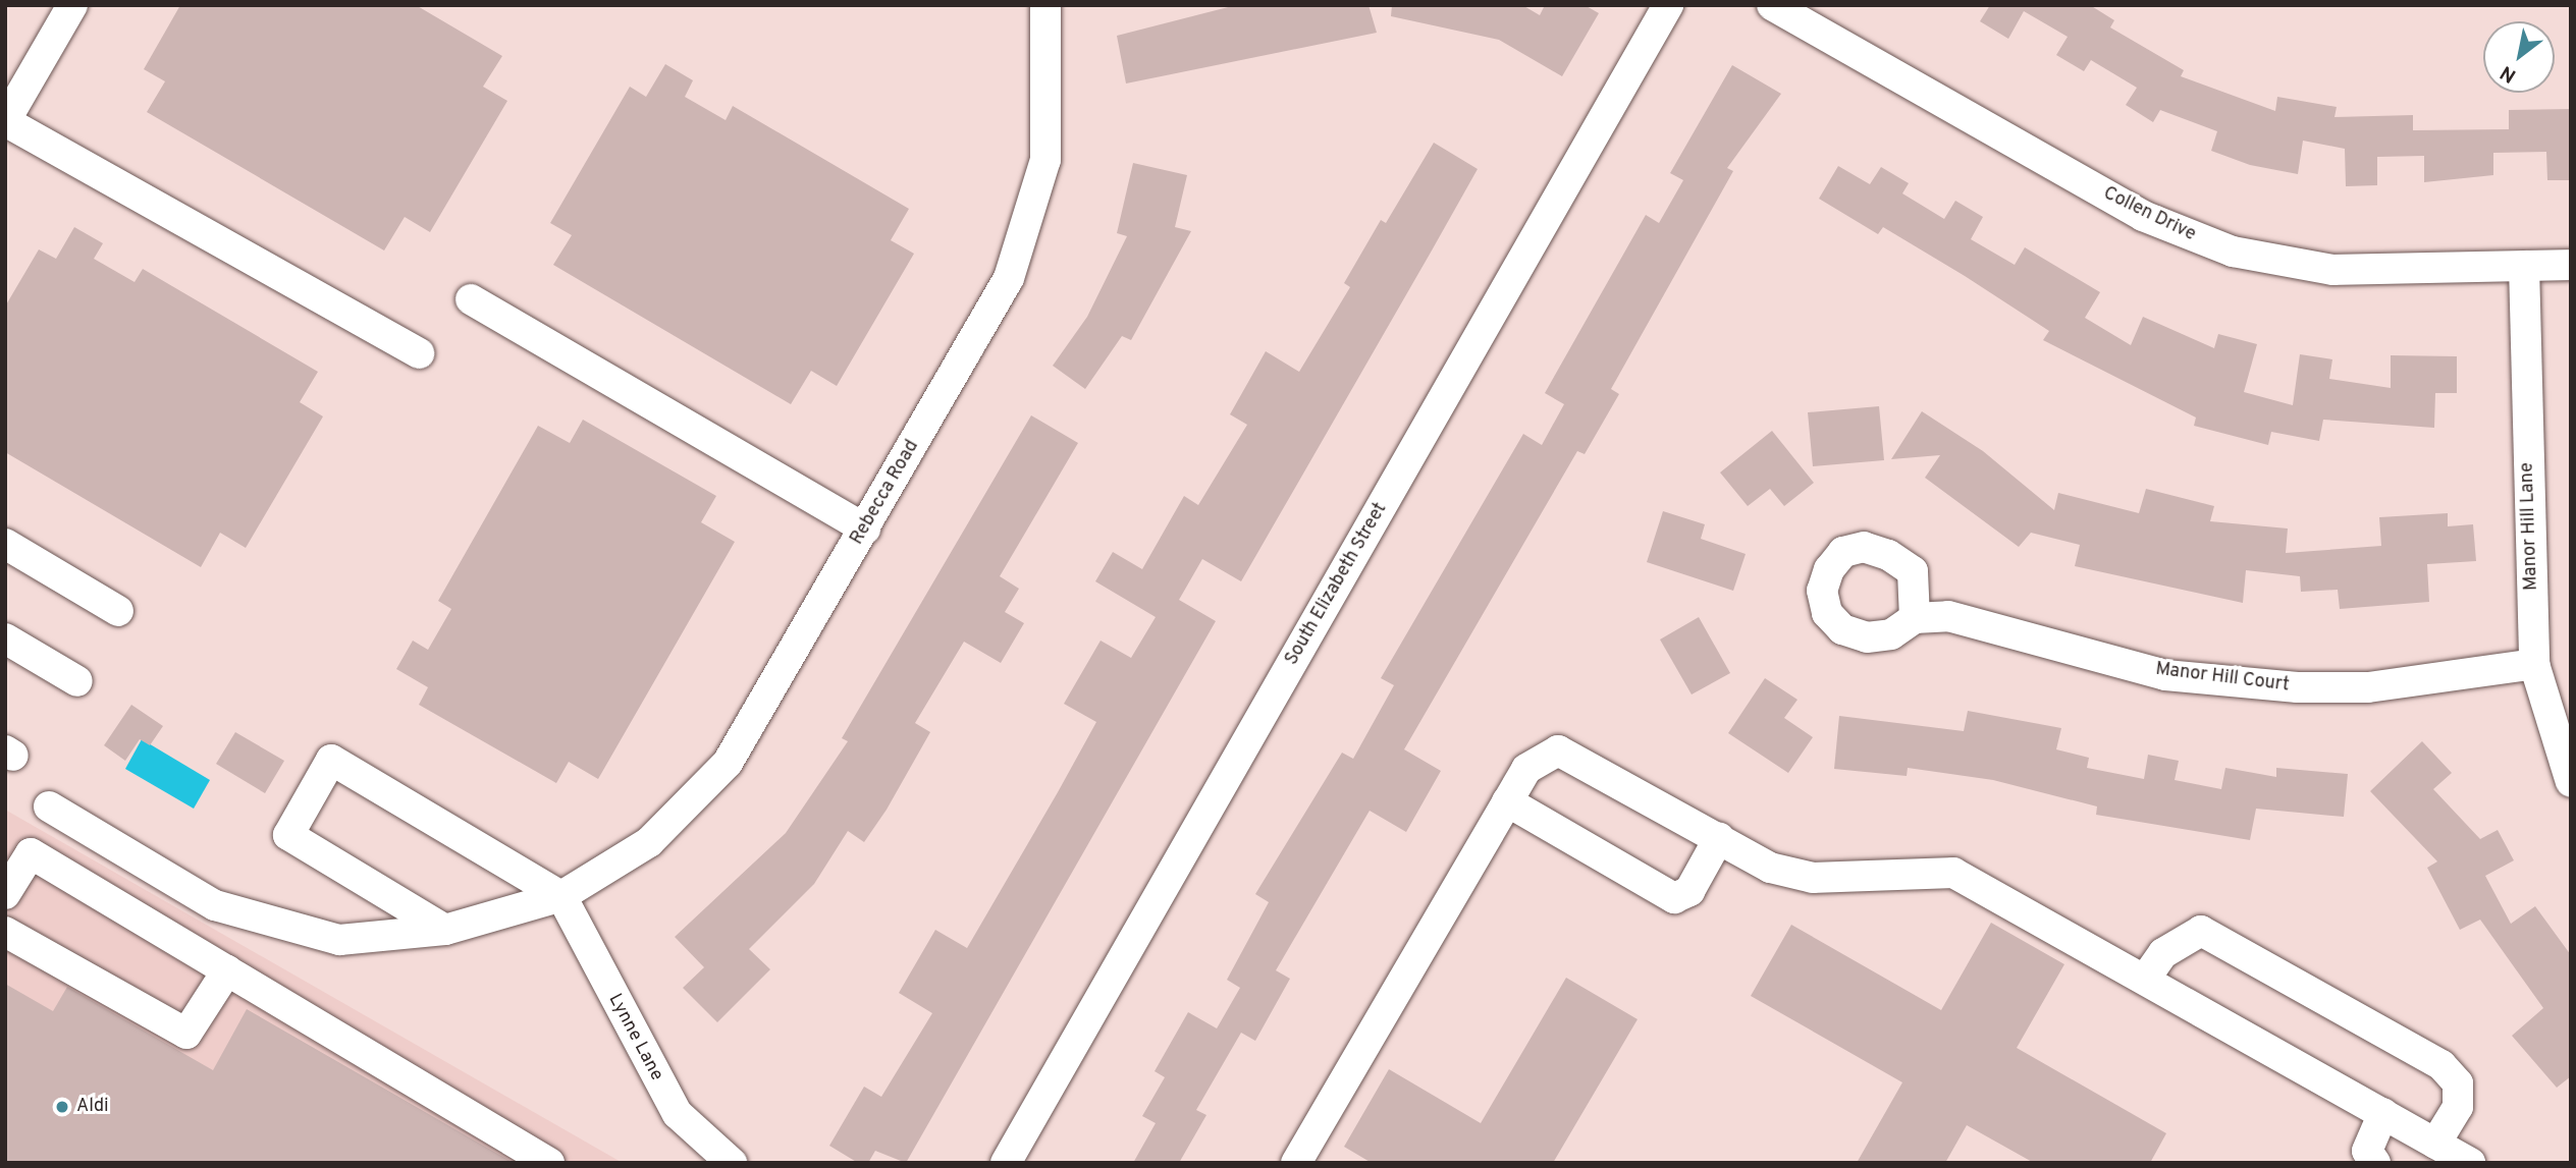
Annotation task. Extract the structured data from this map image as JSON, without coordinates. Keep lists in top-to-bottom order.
{
  "streets": {
    "street": [
      "Collen Drive",
      "Rebecca Road",
      "Manor Hill Lane",
      "South Elizabeth Street",
      "Manor Hill Court",
      "Lynne Lane"
    ]
  },
  "crossings": [
    ["Collen Drive", "Manor Hill Lane"],
    ["Rebecca Road", "Lynne Lane"],
    ["Manor Hill Lane", "Manor Hill Court"]
  ],
  "places": ["Aldi"],
  "north": "bottom left"
}
